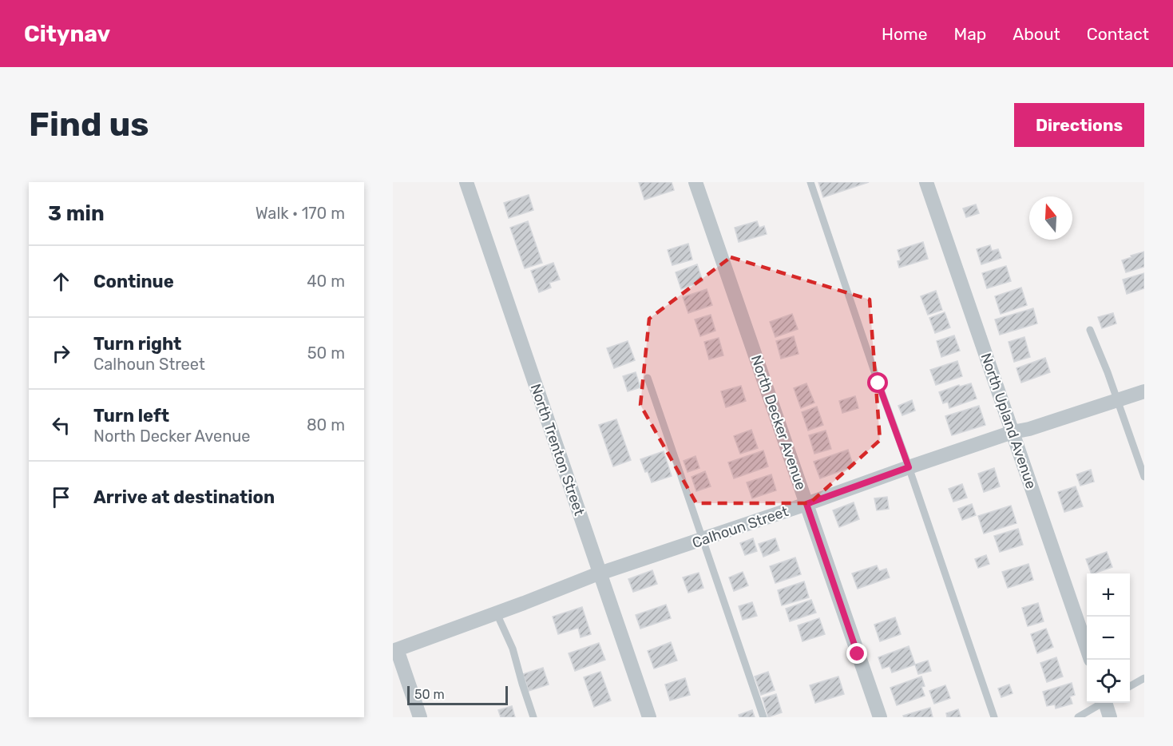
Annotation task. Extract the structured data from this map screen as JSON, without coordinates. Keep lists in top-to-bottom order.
{
  "streets": {
    "street": [
      "North Upland Avenue",
      "North Decker Avenue",
      "North Trenton Street",
      "Calhoun Street"
    ]
  },
  "crossings": [
    ["North Upland Avenue", "Calhoun Street"],
    ["North Decker Avenue", "Calhoun Street"],
    ["North Trenton Street", "Calhoun Street"]
  ],
  "scale_bar": "50 m",
  "north": "top",
  "page": {
    "header": "Citynav",
    "nav": [
      "Home",
      "Map",
      "About",
      "Contact"
    ],
    "buttons": "Directions",
    "title": "Find us",
    "heading": ["3 min", "Walk · 170 m"],
    "list": [
      ["Continue", "40 m"],
      ["Turn right", "Calhoun Street", "50 m"],
      ["Turn left", "North Decker Avenue", "80 m"],
      "Arrive at destination"
    ],
    "map_buttons": ["+", "−"],
    "scale": "50 m"
  }
}
